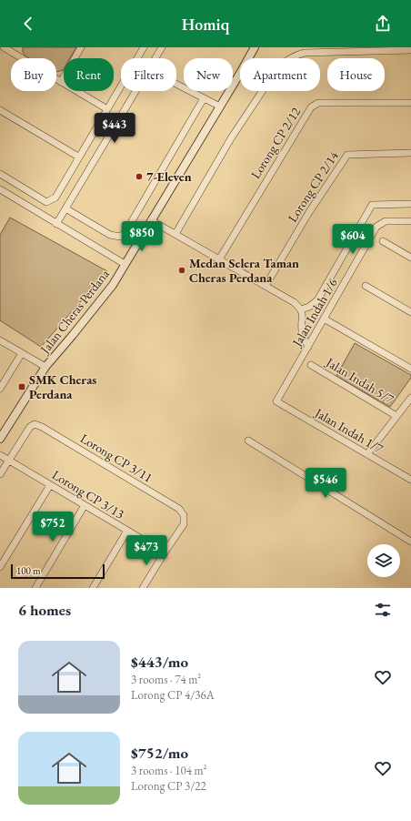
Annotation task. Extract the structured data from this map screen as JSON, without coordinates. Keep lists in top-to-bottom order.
{
  "streets": {
    "street": [
      "Lorong CP 2/12",
      "Lorong CP 2/14",
      "Jalan Cheras Perdana",
      "Jalan Indah 1/6",
      "Jalan Indah 5/7",
      "Jalan Indah 1/7",
      "Lorong CP 3/11",
      "Lorong CP 3/13"
    ]
  },
  "crossings": [
    ["Jalan Indah 1/6", "Jalan Indah 1/7"],
    ["Lorong CP 3/11", "Lorong CP 3/13"]
  ],
  "places": {
    "other": ["7-Eleven", "Medan Selera Taman Cheras Perdana"],
    "transit": ["SMK Cheras Perdana"]
  },
  "scale_bar": "100 m",
  "page": {
    "header": "Homiq",
    "chip": [
      "Buy",
      "Rent",
      "Filters",
      "New",
      "Apartment",
      "House"
    ],
    "price": [
      "$443",
      "$850",
      "$604",
      "$546",
      "$752",
      "$473"
    ],
    "scale": "100 m",
    "heading": "6 homes",
    "list": [
      {
        "name": "$443/mo",
        "note": "3 rooms · 74 m² · Lorong CP 4/36A"
      },
      {
        "name": "$752/mo",
        "note": "3 rooms · 104 m² · Lorong CP 3/22"
      }
    ]
  }
}
